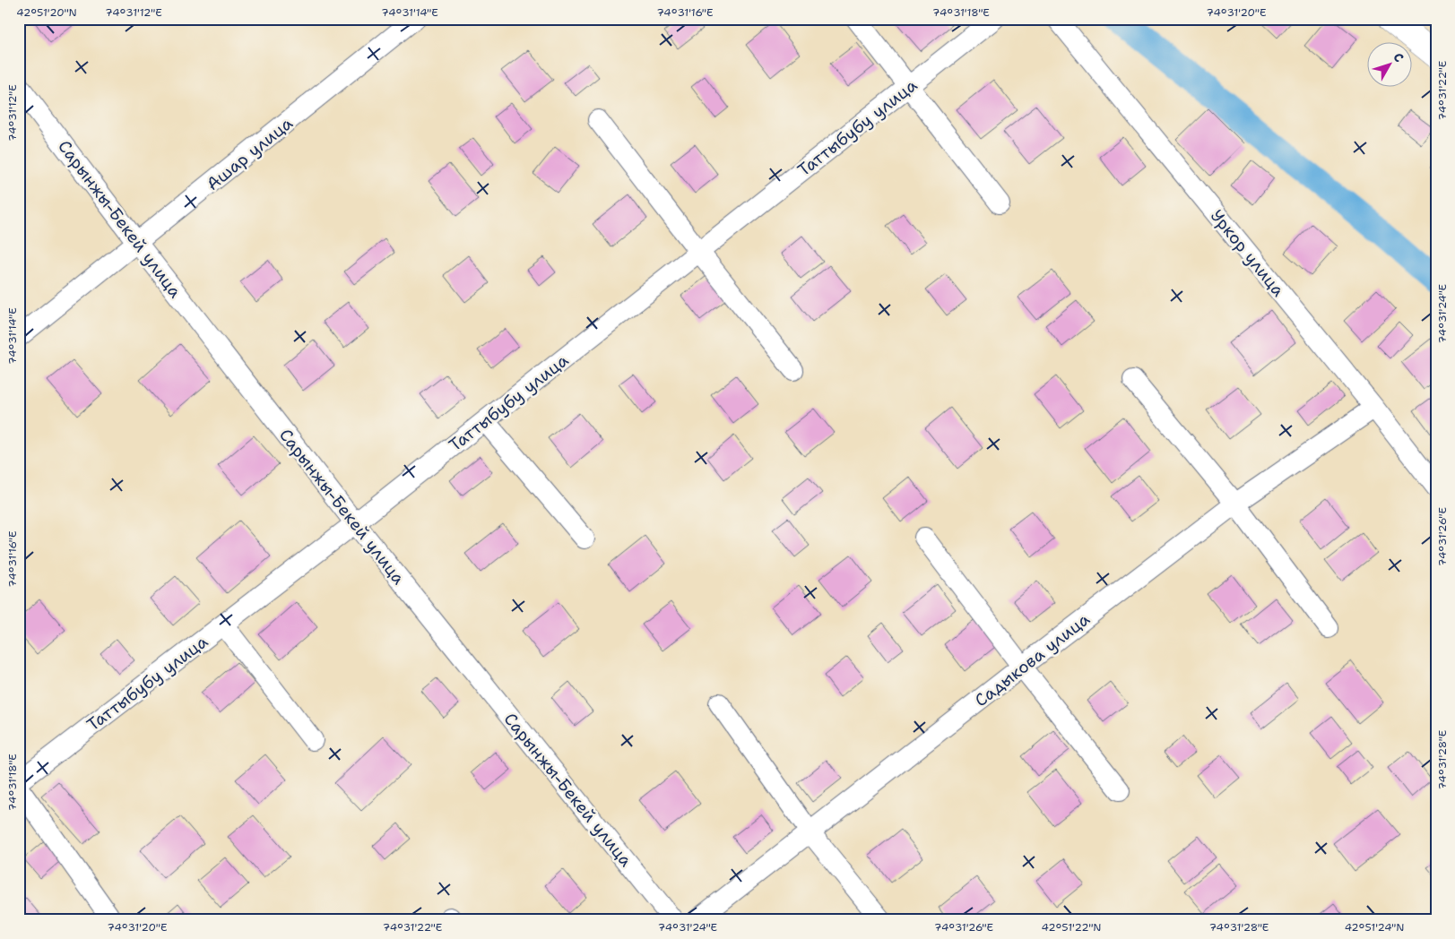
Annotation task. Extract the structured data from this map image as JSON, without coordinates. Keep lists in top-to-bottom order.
{
  "streets": {
    "street": [
      "Таттыбубу улица",
      "Ашар улица",
      "Сарынжы-Бекей улица",
      "Уркор улица",
      "Садыкова улица"
    ]
  },
  "crossings": [
    ["Таттыбубу улица", "Сарынжы-Бекей улица"],
    ["Ашар улица", "Сарынжы-Бекей улица"],
    ["Уркор улица", "Садыкова улица"]
  ],
  "north": "top right",
  "coordinates": [
    "42°51'20\"N",
    "74°31'12\"E",
    "74°31'14\"E",
    "74°31'16\"E",
    "74°31'18\"E",
    "74°31'20\"E",
    "74°31'22\"E",
    "74°31'24\"E",
    "74°31'26\"E",
    "74°31'28\"E",
    "42°51'22\"N",
    "42°51'24\"N"
  ]
}
